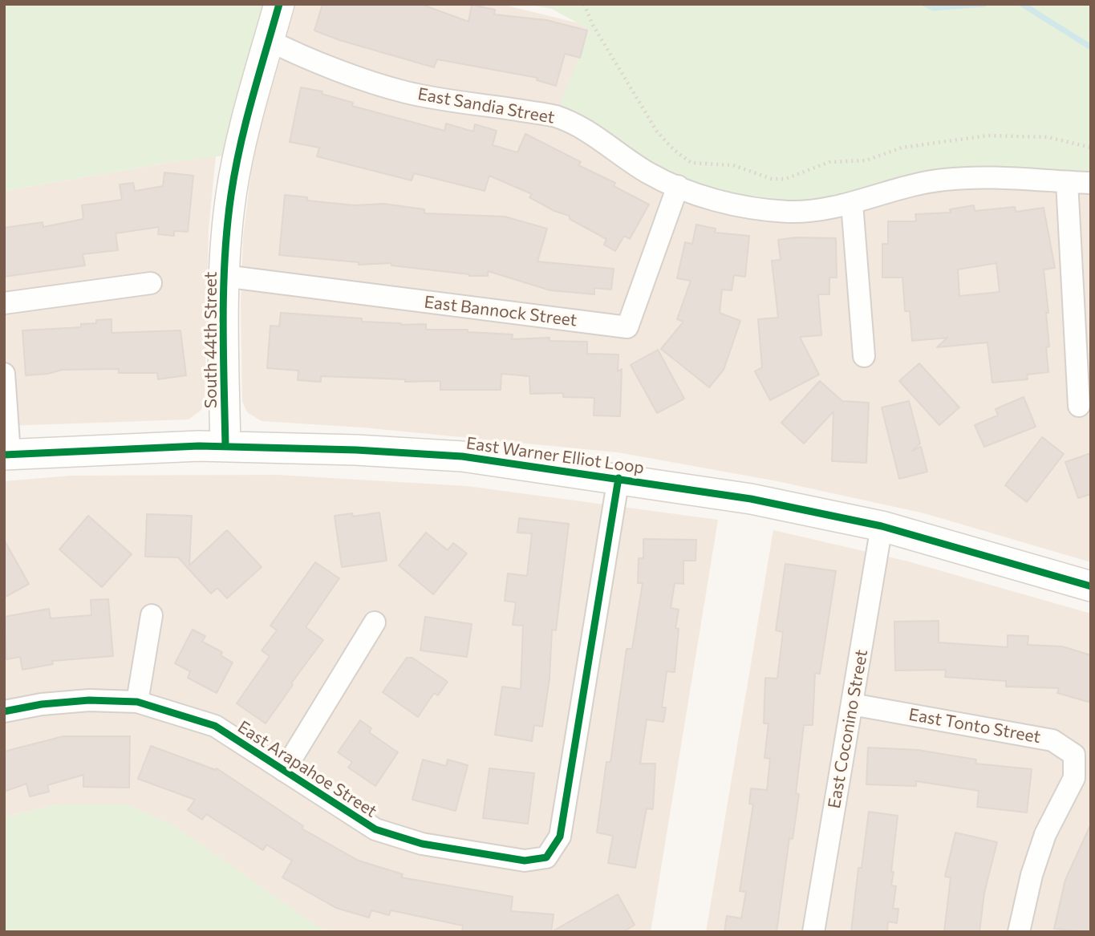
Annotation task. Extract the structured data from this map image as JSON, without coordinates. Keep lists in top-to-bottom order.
{
  "streets": {
    "main road": ["South 44th Street", "East Warner Elliot Loop"],
    "street": [
      "East Sandia Street",
      "East Bannock Street",
      "East Tonto Street",
      "East Coconino Street",
      "East Arapahoe Street"
    ]
  },
  "crossings": [
    ["East Sandia Street", "East Bannock Street"],
    ["East Sandia Street", "South 44th Street"],
    ["East Bannock Street", "South 44th Street"],
    ["South 44th Street", "East Warner Elliot Loop"],
    ["East Warner Elliot Loop", "East Coconino Street"],
    ["East Warner Elliot Loop", "East Arapahoe Street"],
    ["East Tonto Street", "East Coconino Street"]
  ]
}
